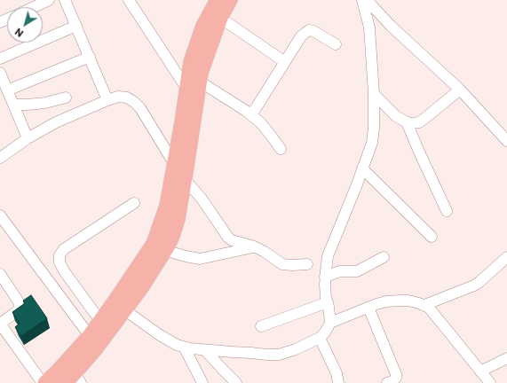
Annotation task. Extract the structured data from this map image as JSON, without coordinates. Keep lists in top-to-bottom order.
{
  "north": "bottom left"
}
